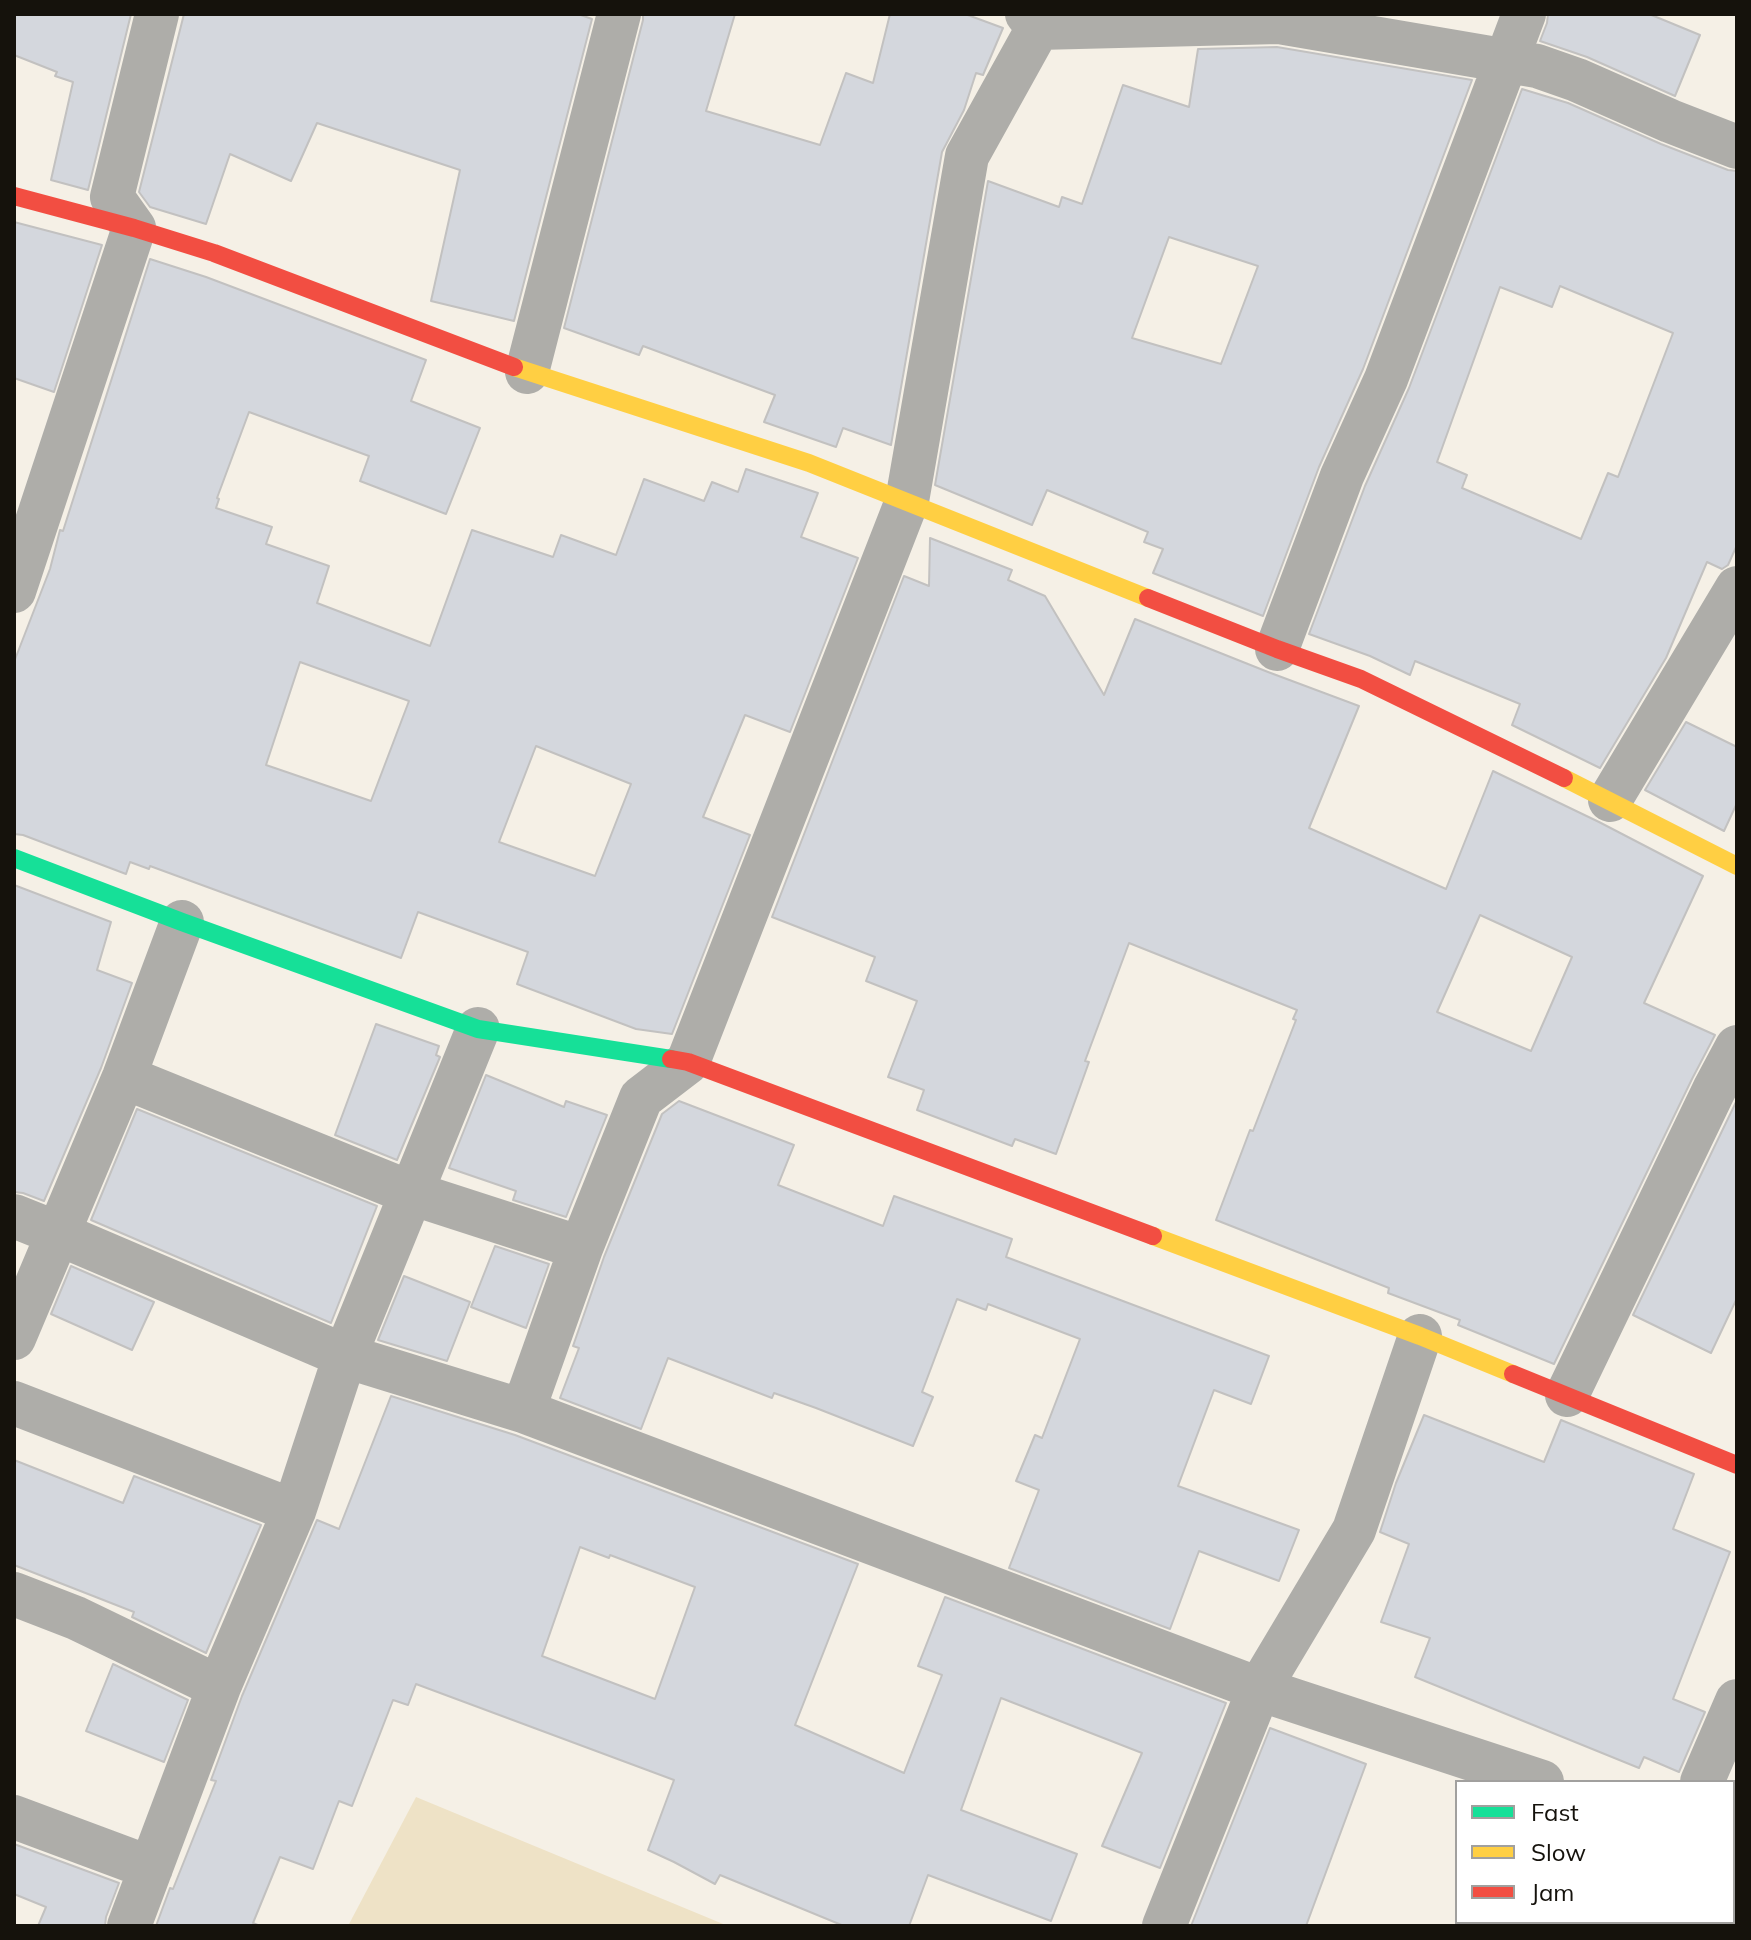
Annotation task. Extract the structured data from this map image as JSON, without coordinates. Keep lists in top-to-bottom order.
{
  "legend": ["Fast", "Slow", "Jam"]
}
